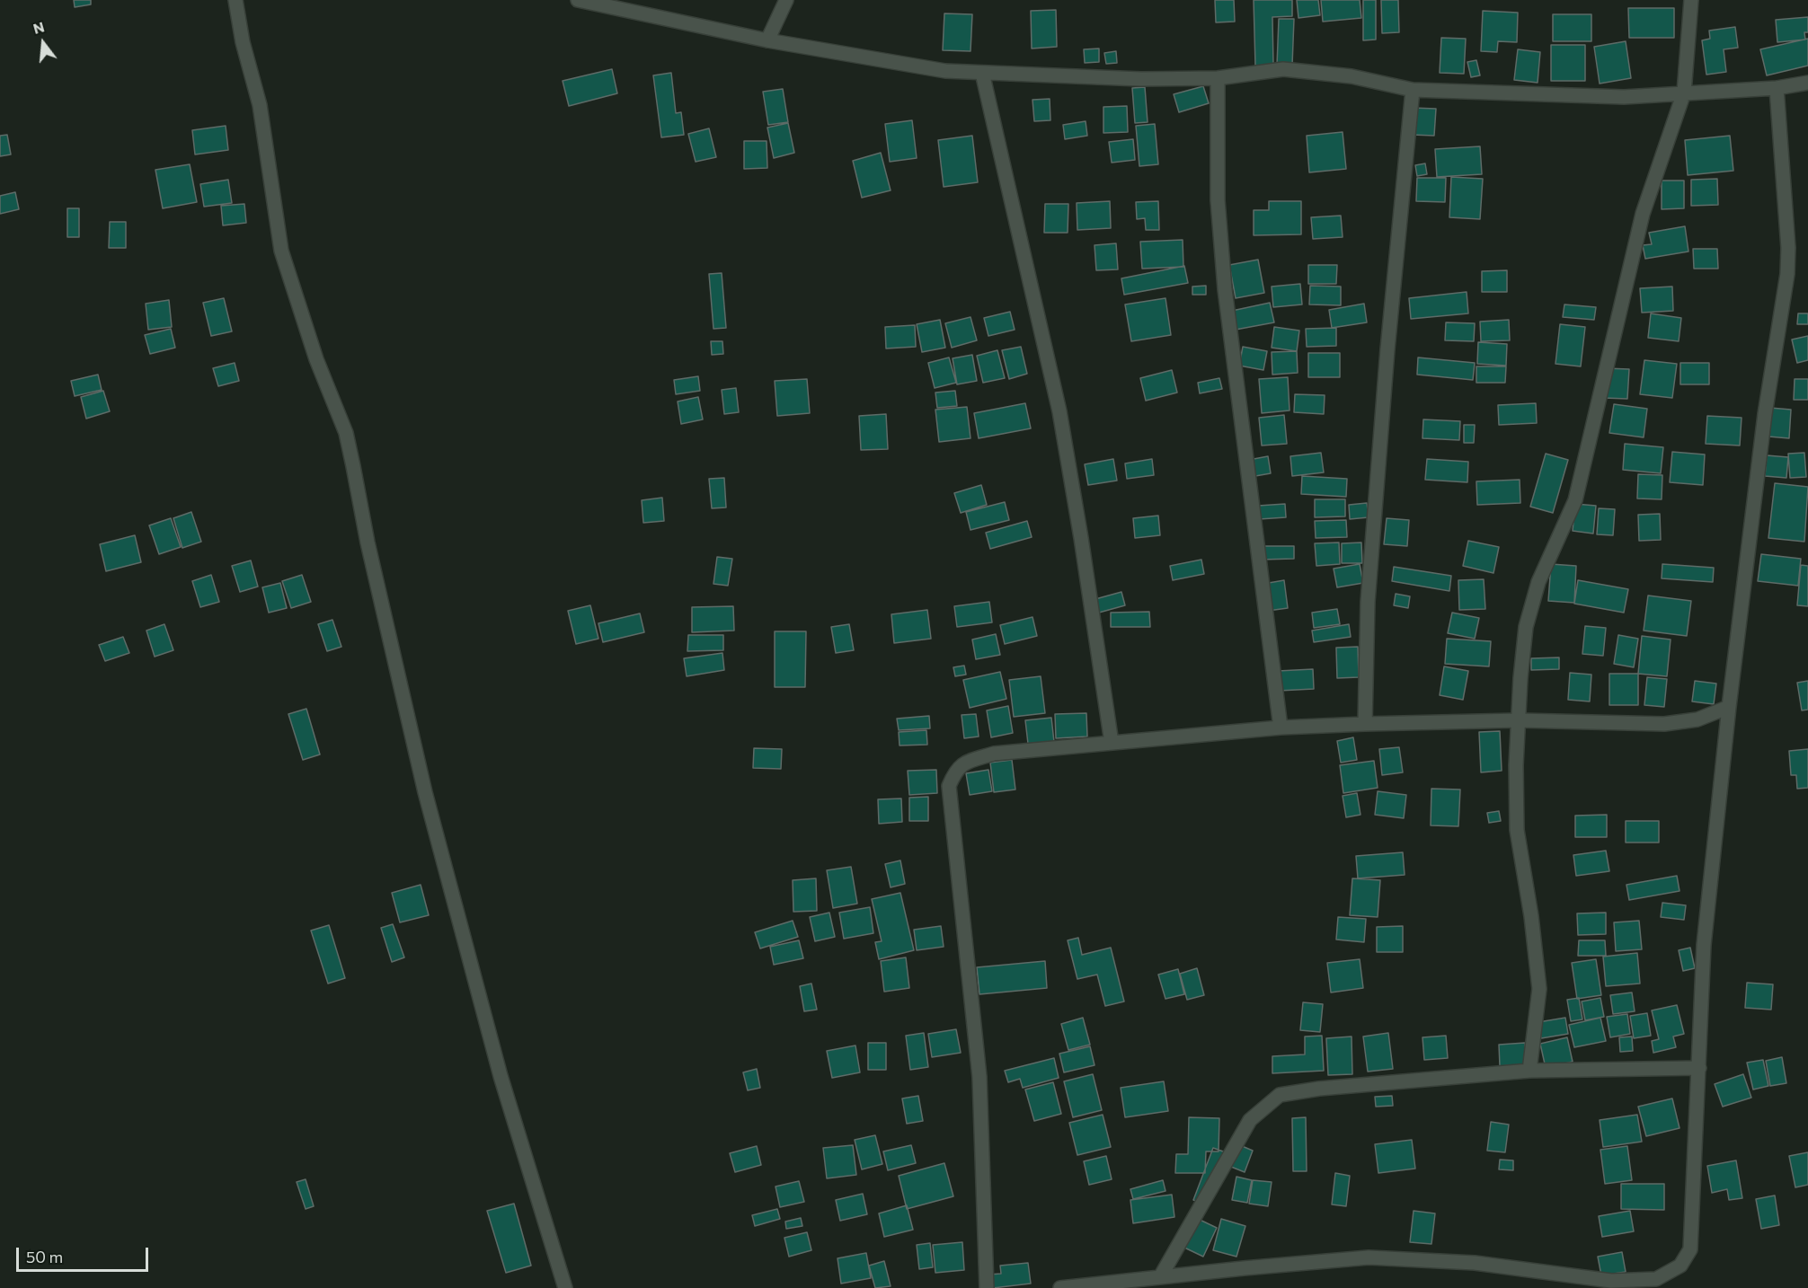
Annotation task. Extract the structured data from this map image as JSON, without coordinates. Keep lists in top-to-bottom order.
{
  "scale_bar": "50 m",
  "north": "top"
}
